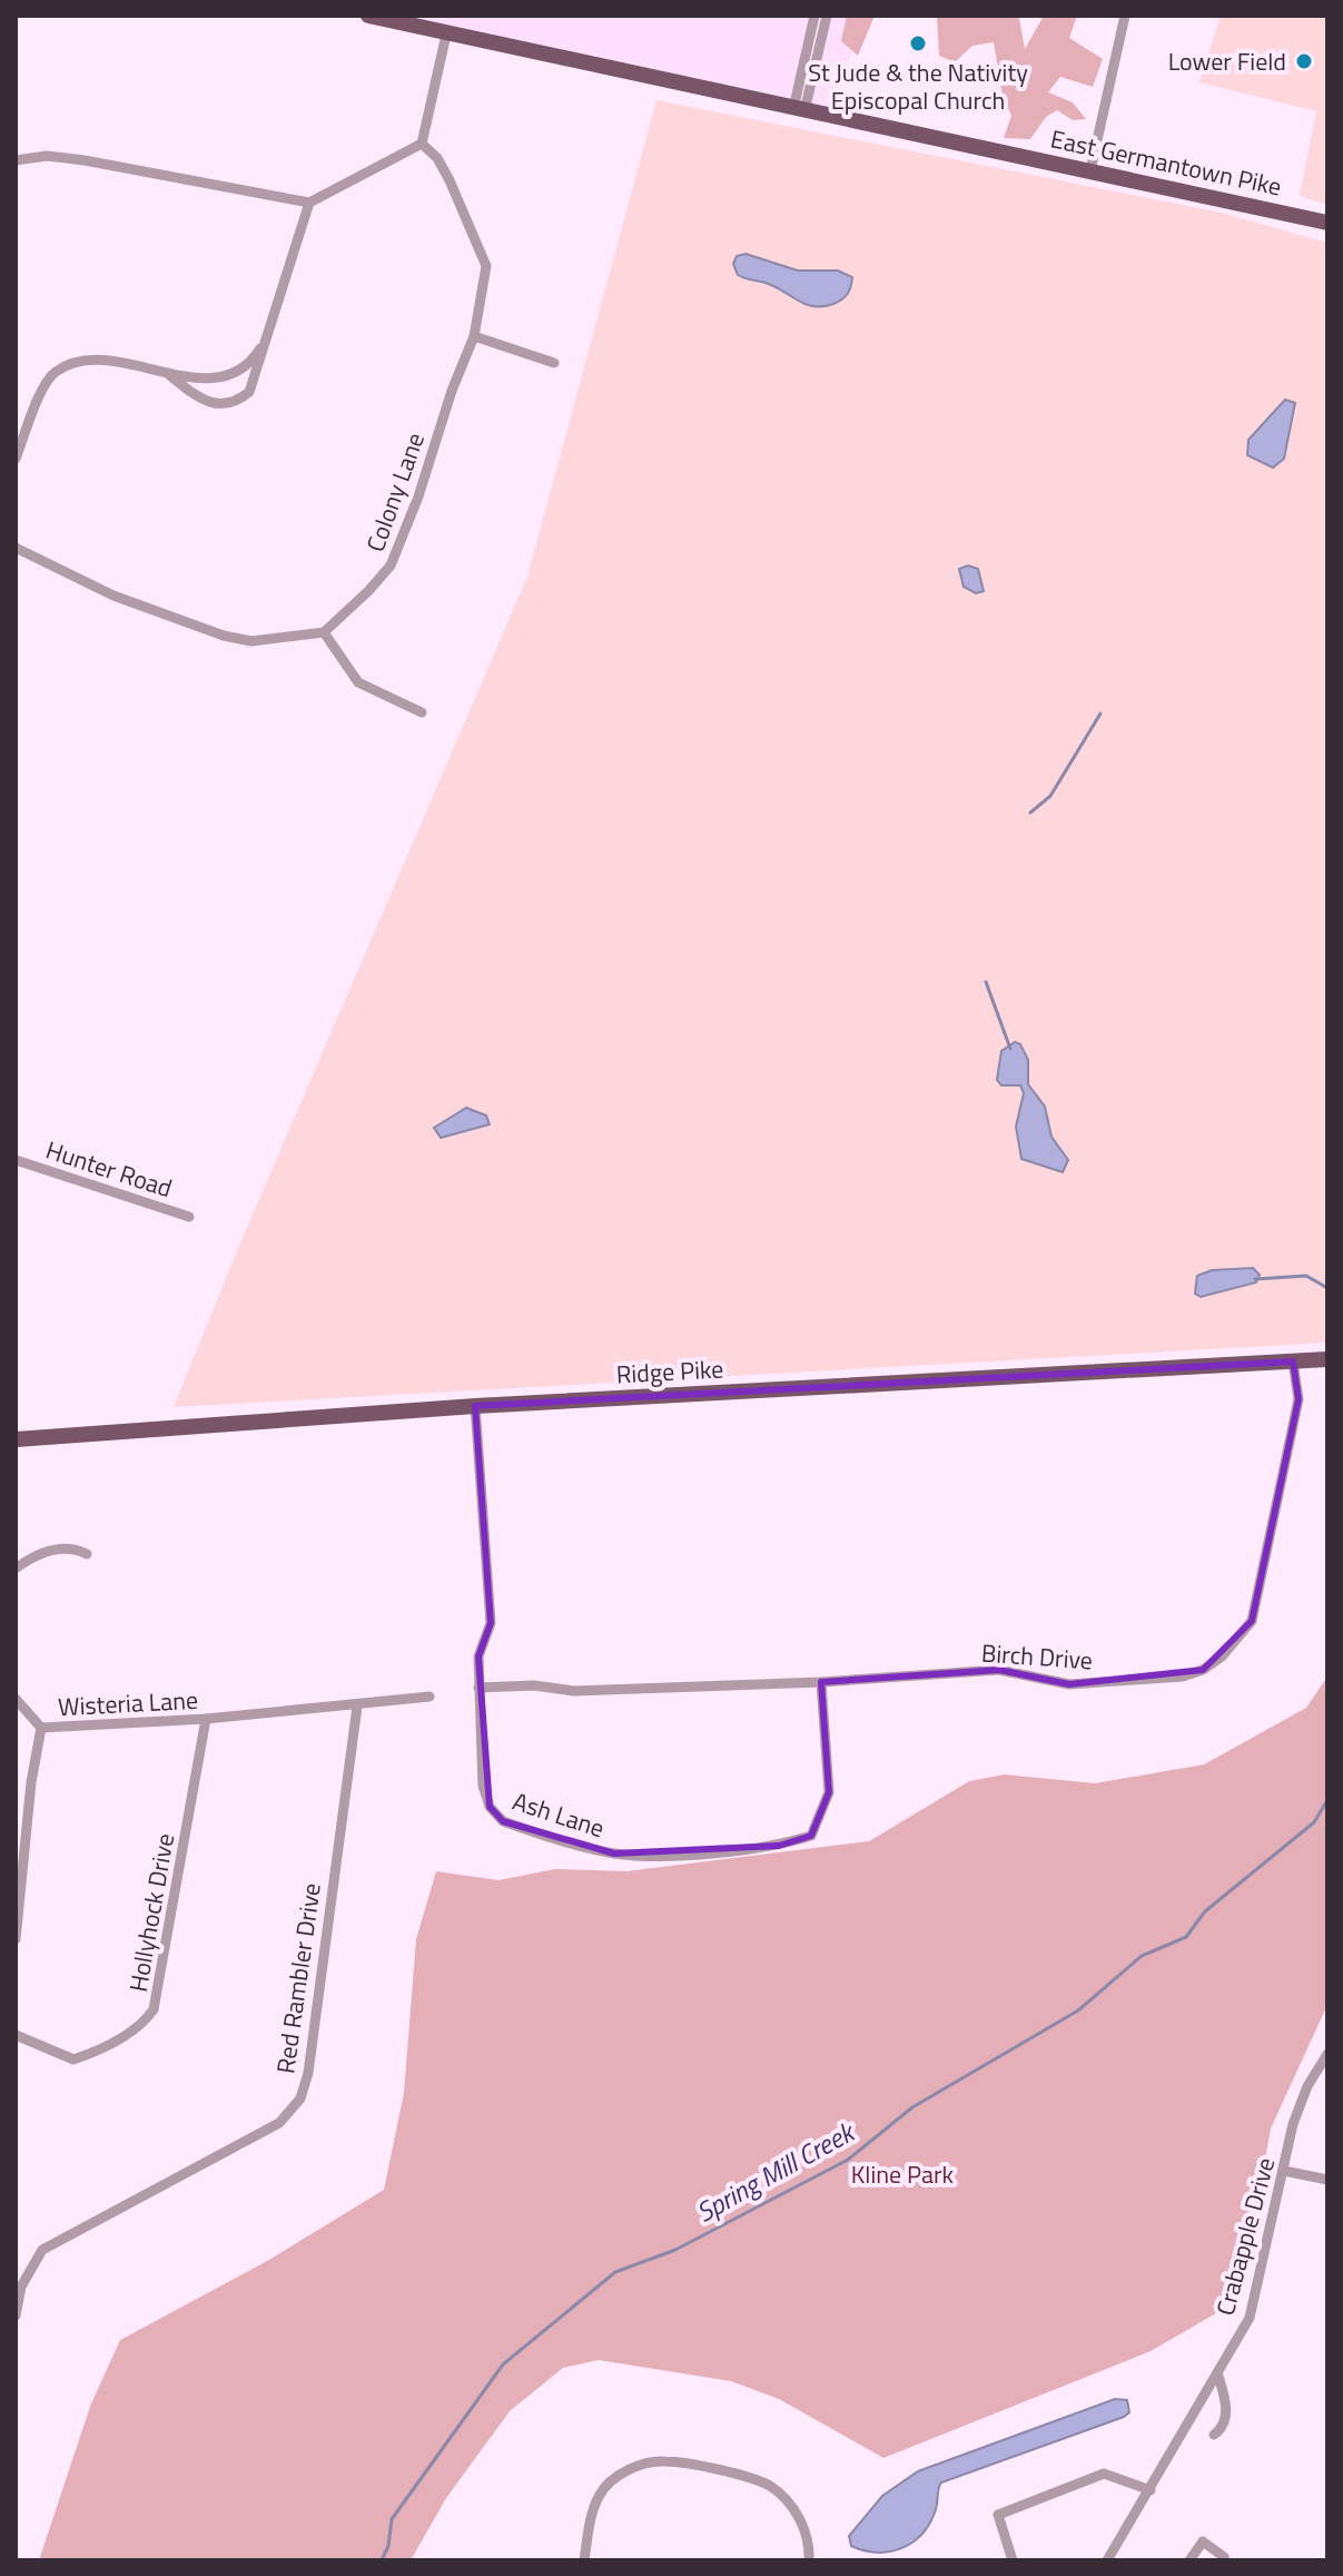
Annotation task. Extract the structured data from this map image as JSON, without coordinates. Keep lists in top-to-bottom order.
{
  "streets": {
    "main road": ["East Germantown Pike", "Ridge Pike"],
    "street": [
      "Colony Lane",
      "Hunter Road",
      "Birch Drive",
      "Wisteria Lane",
      "Ash Lane",
      "Hollyhock Drive",
      "Red Rambler Drive",
      "Crabapple Drive"
    ]
  },
  "crossings": [
    ["Ridge Pike", "Birch Drive"],
    ["Ridge Pike", "Ash Lane"],
    ["Birch Drive", "Ash Lane"],
    ["Wisteria Lane", "Hollyhock Drive"],
    ["Wisteria Lane", "Red Rambler Drive"]
  ],
  "water": ["Spring Mill Creek"],
  "parks": ["Kline Park"],
  "places": ["St Jude & the Nativity Episcopal Church", "Lower Field"]
}
